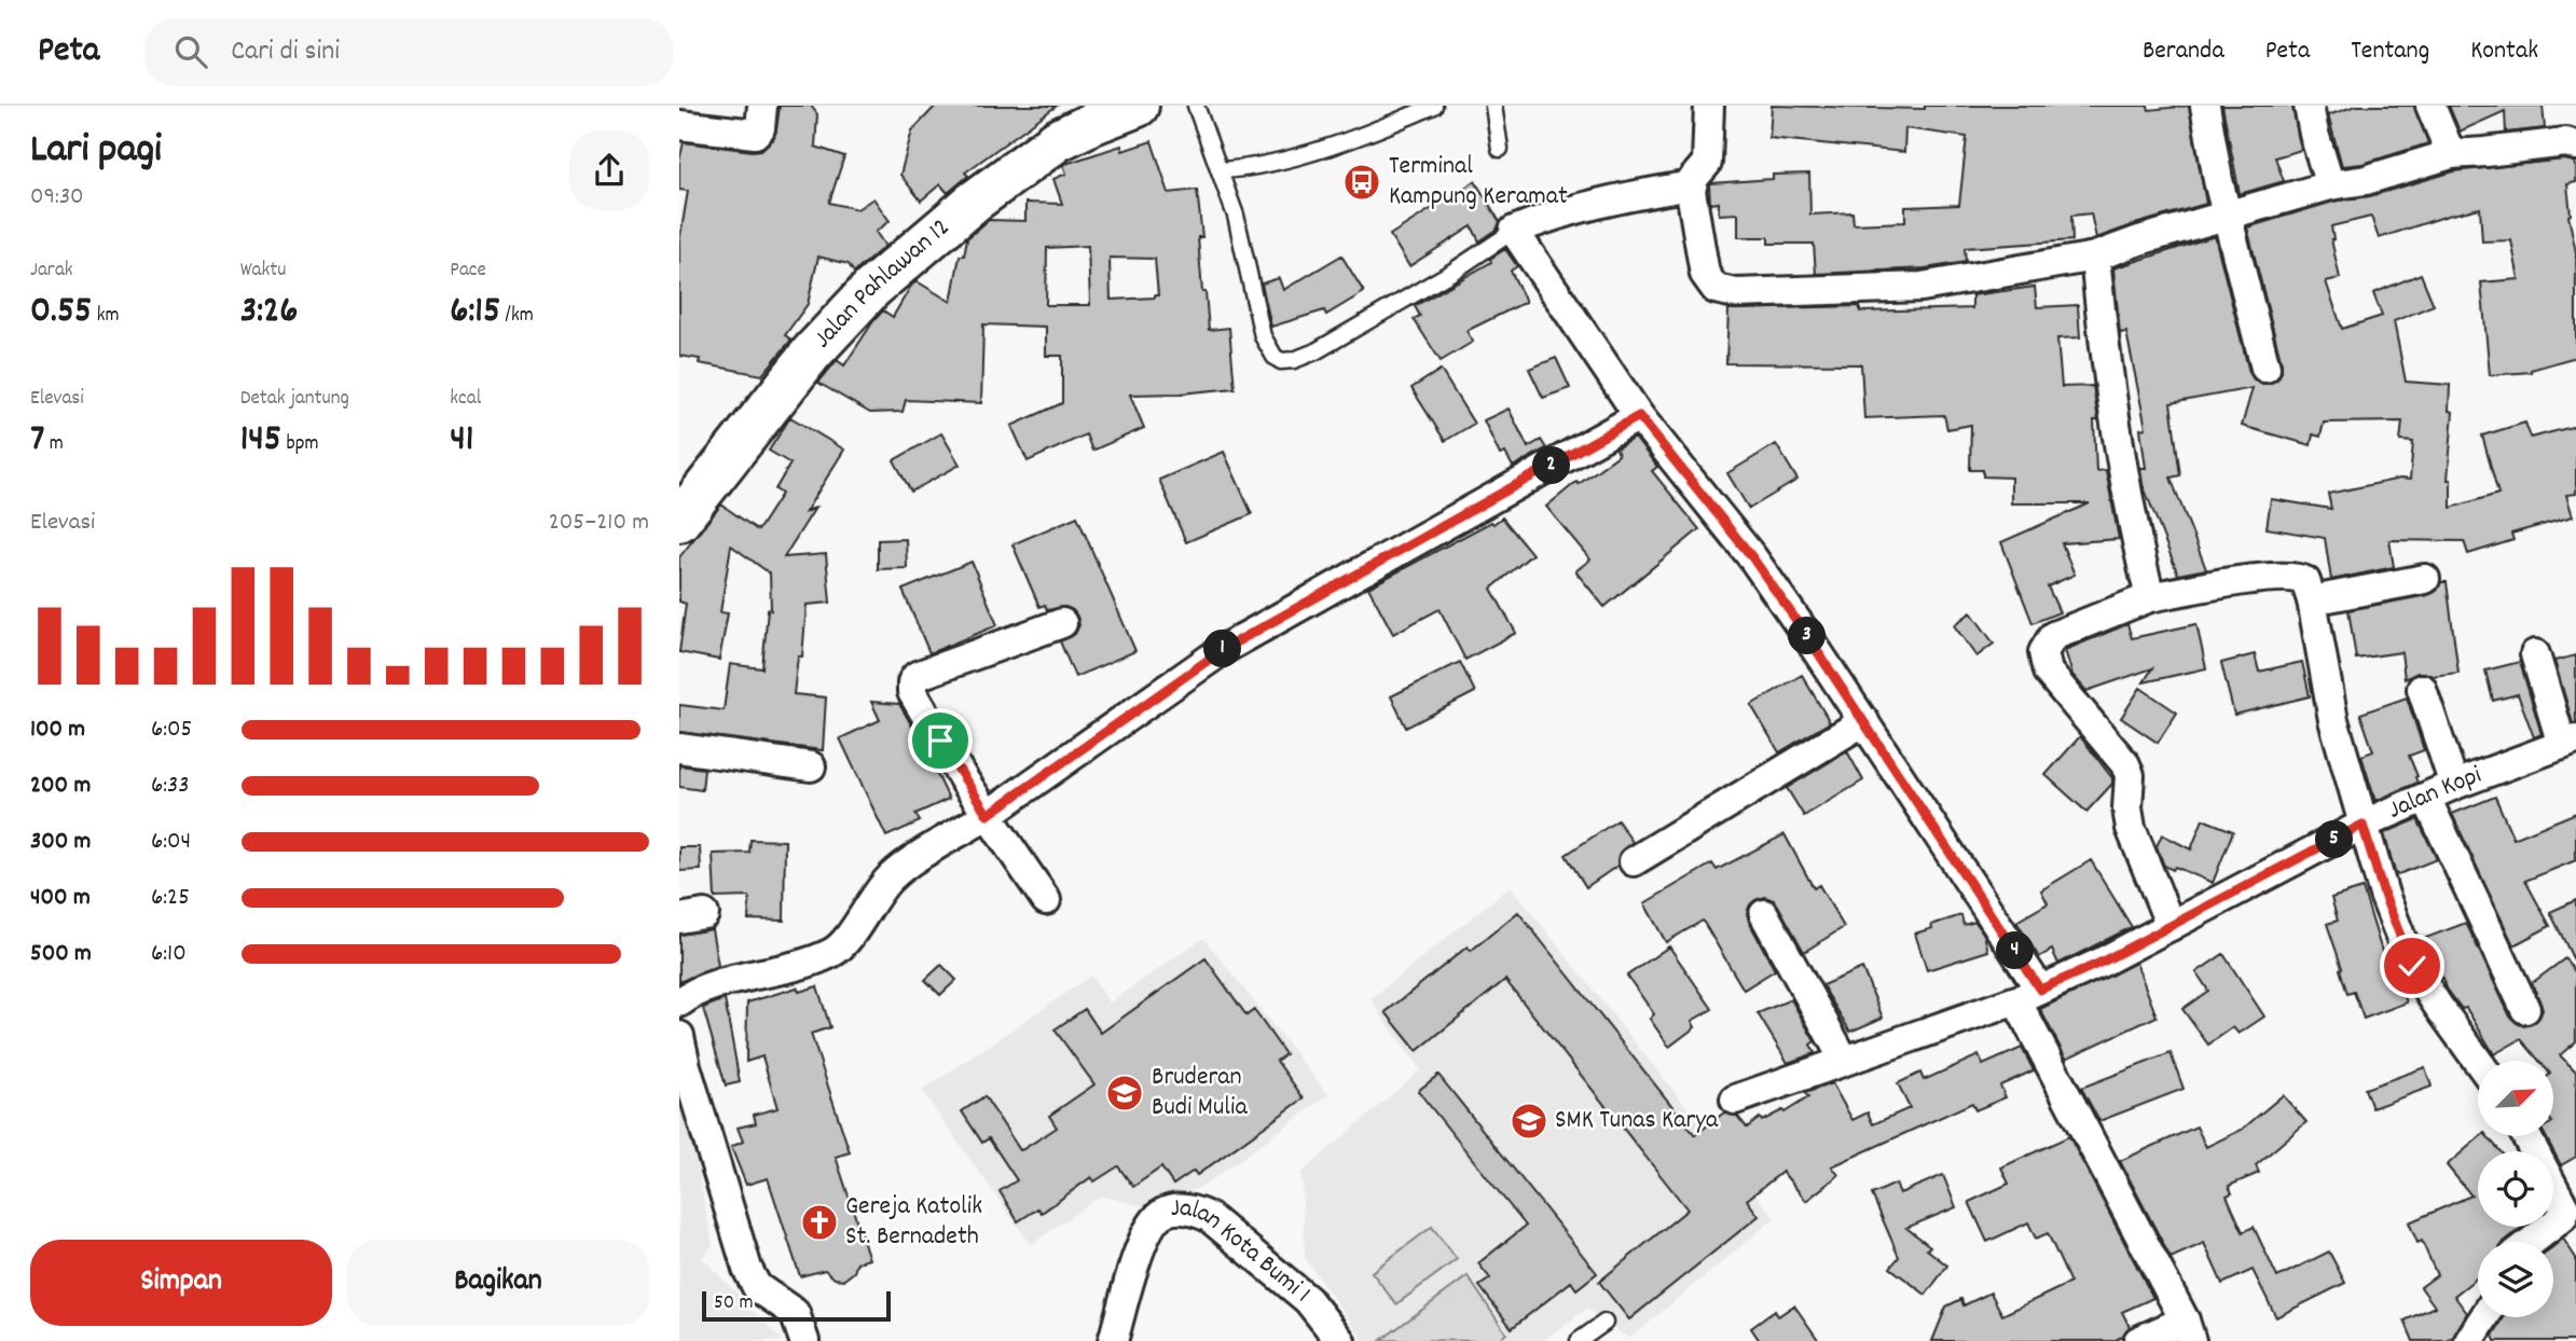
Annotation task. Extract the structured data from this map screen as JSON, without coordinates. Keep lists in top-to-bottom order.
{
  "streets": {
    "main road": ["Jalan Pahlawan 12"],
    "street": ["Jalan Kopi", "Jalan Kota Bumi 1"]
  },
  "places": {
    "bus stop": ["Terminal Kampung Keramat"],
    "school or university": ["Bruderan Budi Mulia", "SMK Tunas Karya"],
    "church": ["Gereja Katolik St. Bernadeth"]
  },
  "scale_bar": "50 m",
  "north": "top right",
  "page": {
    "header": "Peta",
    "search": "Cari di sini",
    "nav": [
      "Beranda",
      "Peta",
      "Tentang",
      "Kontak"
    ],
    "heading": ["Lari pagi", "09:30"],
    "stats": [
      ["Jarak", "0.55 km"],
      ["Waktu", "3:26"],
      ["Pace", "6:15 /km"],
      ["Elevasi", "7 m"],
      ["Detak jantung", "145 bpm"],
      ["kcal", "41"]
    ],
    "pins": [
      "2",
      "3",
      "1",
      "5",
      "4"
    ],
    "chart": ["Elevasi", "205–210 m"],
    "list": [
      {
        "name": "100 m",
        "note": "6:05"
      },
      {
        "name": "200 m",
        "note": "6:33"
      },
      {
        "name": "300 m",
        "note": "6:04"
      },
      {
        "name": "400 m",
        "note": "6:25"
      },
      {
        "name": "500 m",
        "note": "6:10"
      }
    ],
    "buttons": ["Simpan", "Bagikan"],
    "scale": "50 m"
  }
}
